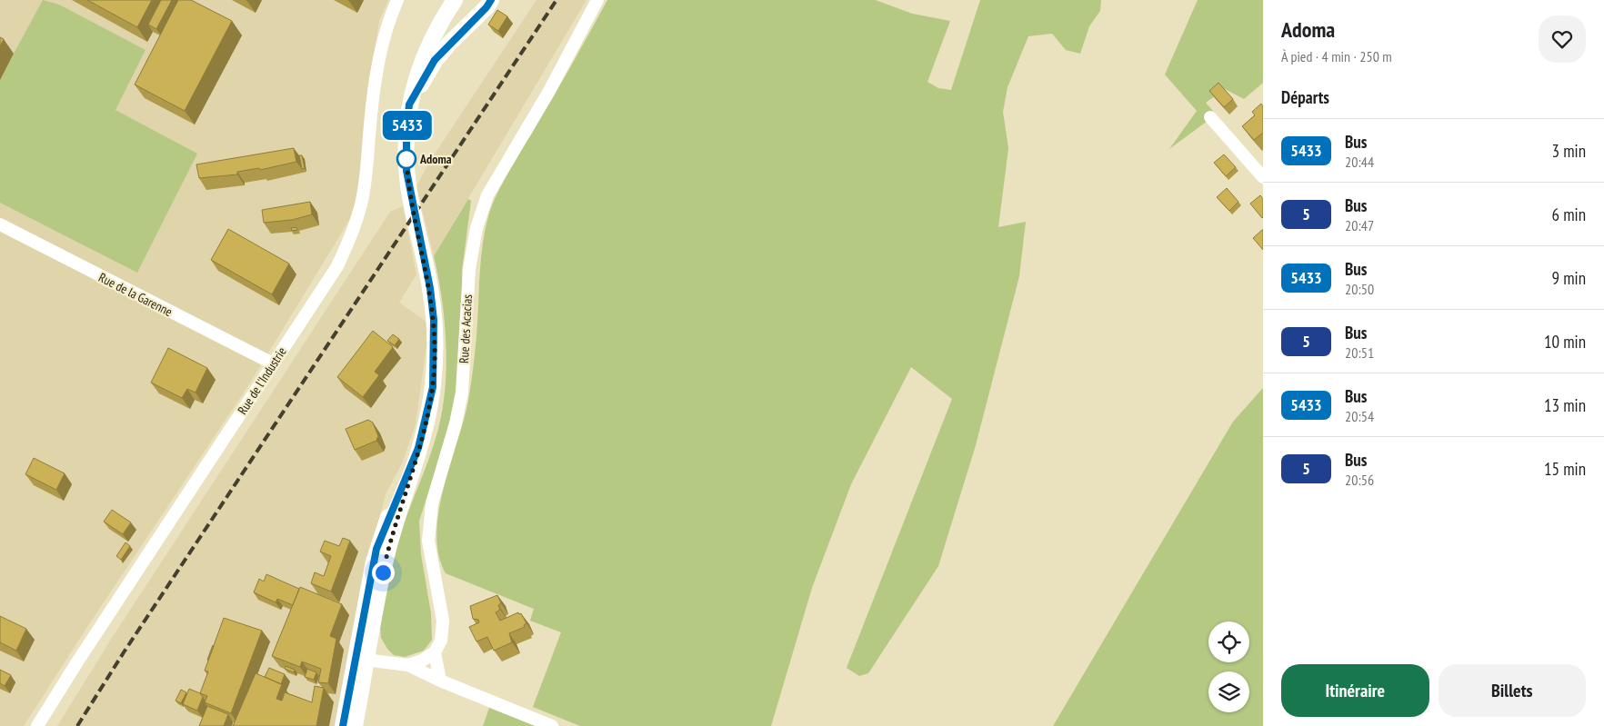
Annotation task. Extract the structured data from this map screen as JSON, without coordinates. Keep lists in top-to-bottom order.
{
  "streets": {
    "street": ["Rue de la Garenne", "Rue des Acacias", "Rue de l'Industrie"]
  },
  "crossings": [
    ["Rue de la Garenne", "Rue de l'Industrie"]
  ],
  "places": ["Adoma"],
  "lines": ["bus line 5433"],
  "page": {
    "on_map": "5433",
    "heading": [
      ["Adoma", "À pied · 4 min · 250 m"],
      "Départs"
    ],
    "list": [
      {
        "mark": "5433",
        "name": "Bus",
        "note": "20:44",
        "value": "3 min"
      },
      {
        "mark": "5",
        "name": "Bus",
        "note": "20:47",
        "value": "6 min"
      },
      {
        "mark": "5433",
        "name": "Bus",
        "note": "20:50",
        "value": "9 min"
      },
      {
        "mark": "5",
        "name": "Bus",
        "note": "20:51",
        "value": "10 min"
      },
      {
        "mark": "5433",
        "name": "Bus",
        "note": "20:54",
        "value": "13 min"
      },
      {
        "mark": "5",
        "name": "Bus",
        "note": "20:56",
        "value": "15 min"
      }
    ],
    "buttons": ["Itinéraire", "Billets"]
  }
}
